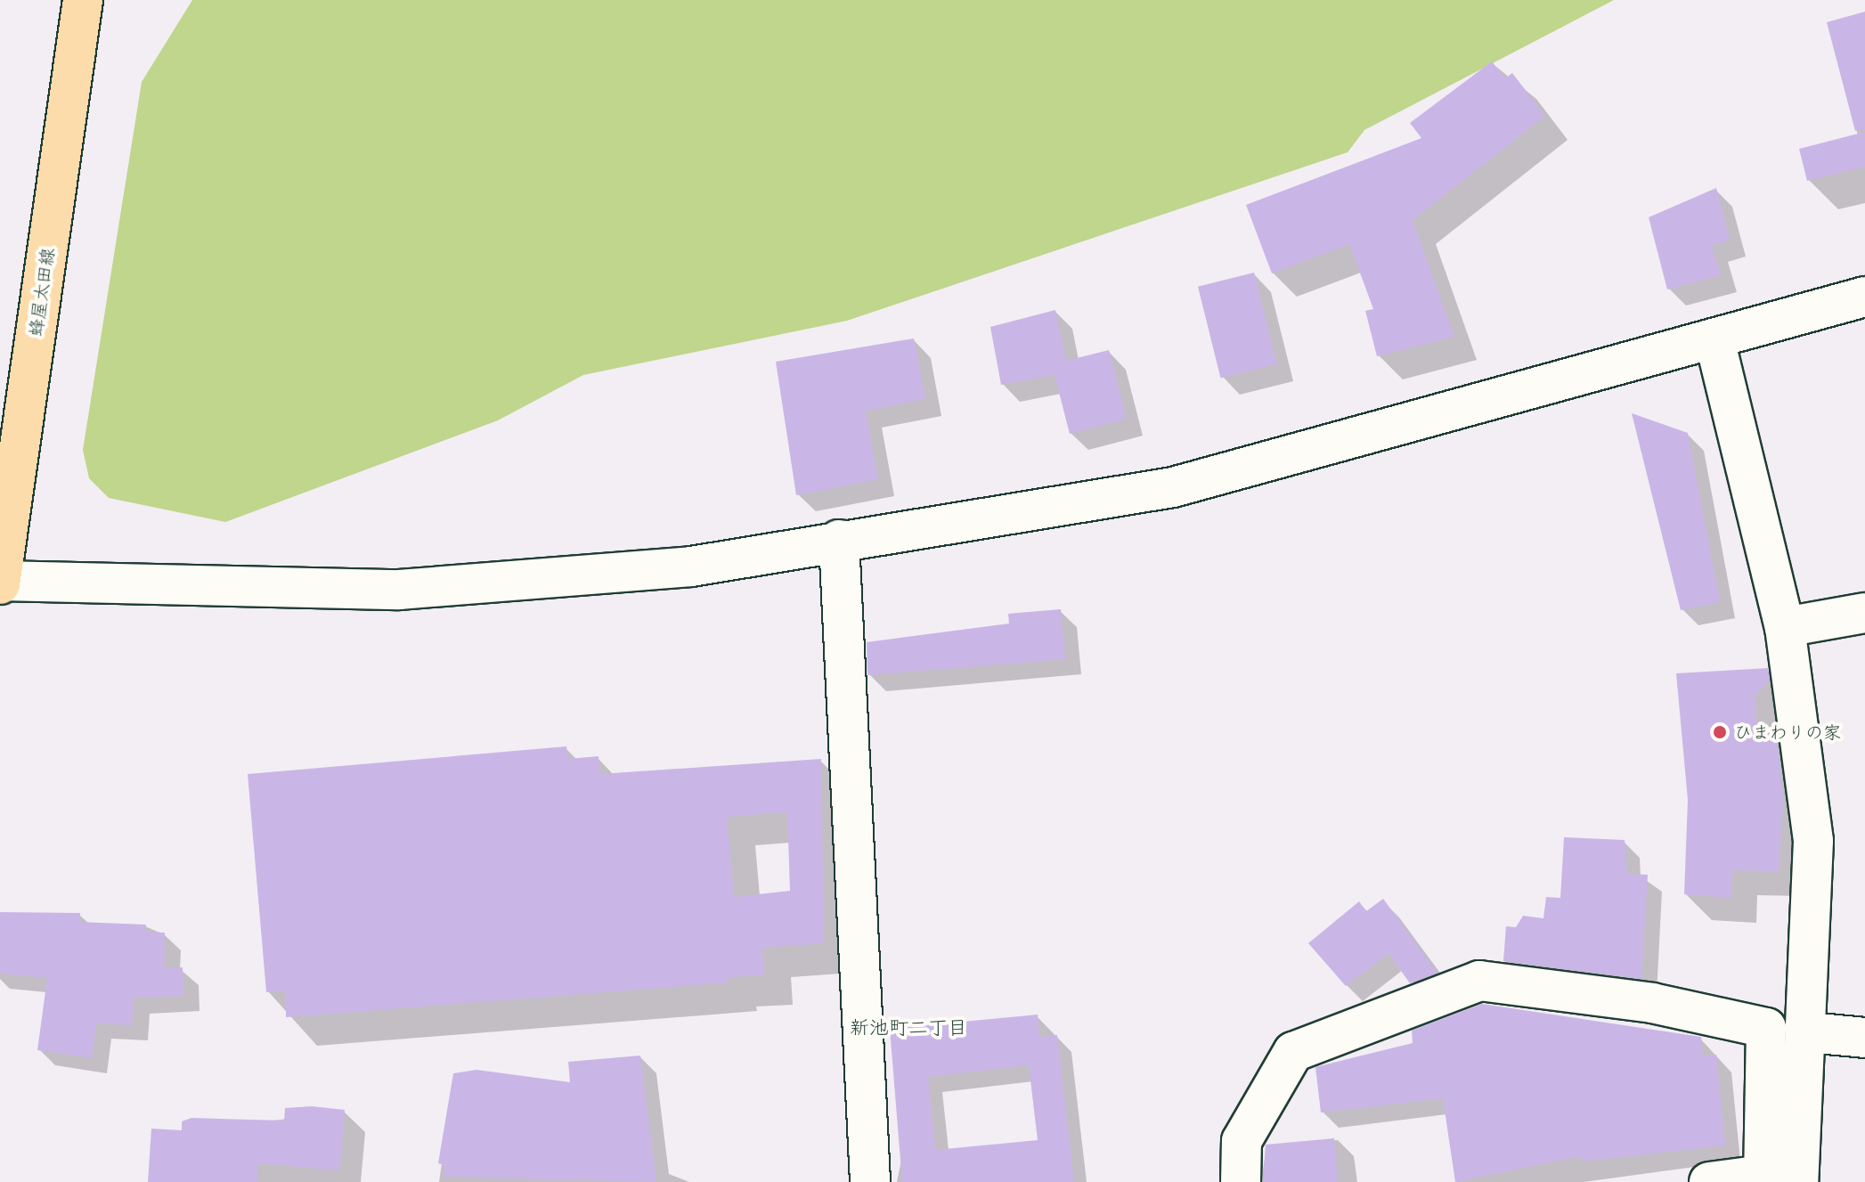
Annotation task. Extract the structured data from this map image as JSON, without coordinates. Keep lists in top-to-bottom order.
{
  "streets": {
    "main road": ["蜂屋太田線"]
  },
  "districts": ["新池町二丁目"],
  "places": ["ひまわりの家"]
}
